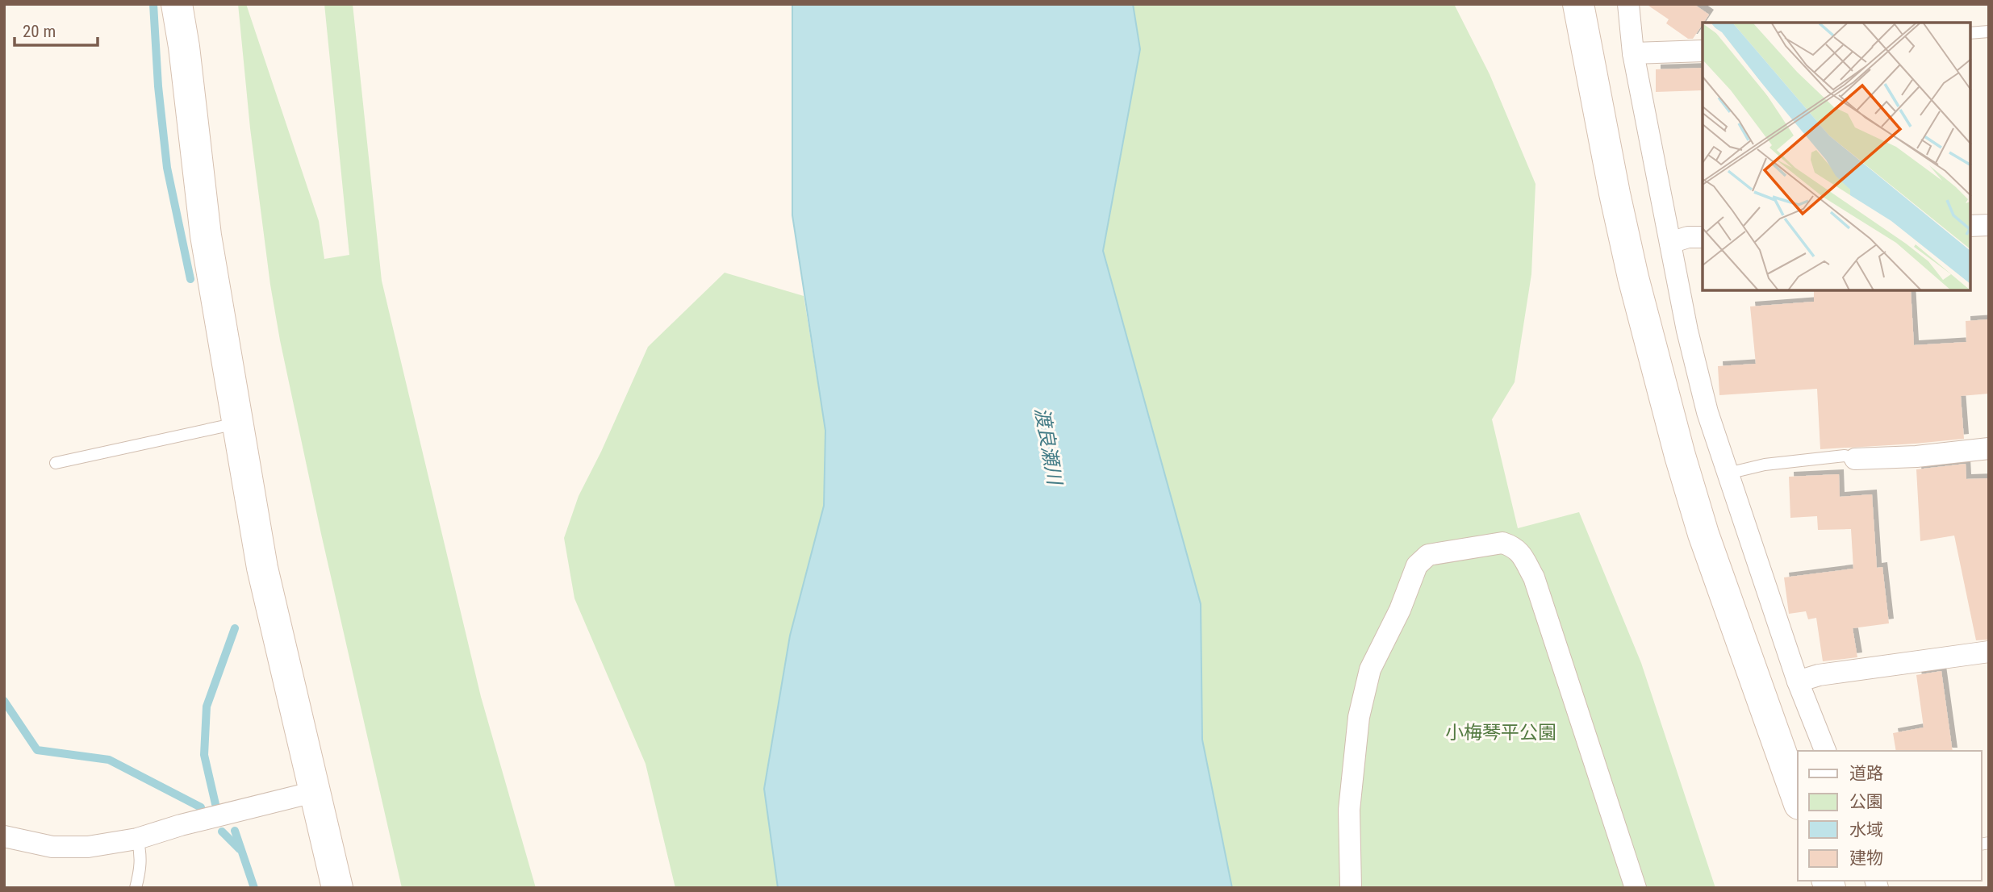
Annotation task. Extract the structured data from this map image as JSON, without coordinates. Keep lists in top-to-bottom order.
{
  "water": ["渡良瀬川"],
  "parks": ["小梅琴平公園"],
  "legend": [
    "道路",
    "公園",
    "水域",
    "建物"
  ],
  "scale_bar": "20 m"
}
